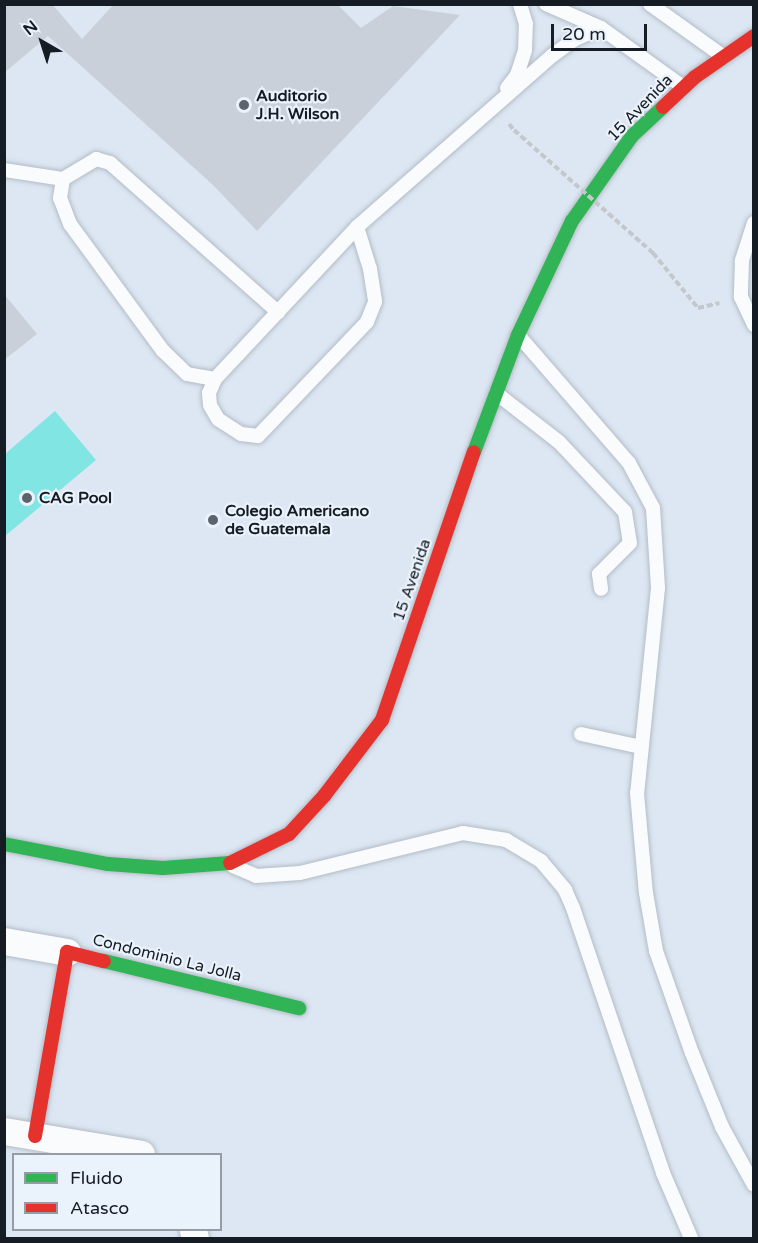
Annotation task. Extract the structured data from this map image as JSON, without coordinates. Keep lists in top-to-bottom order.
{
  "streets": {
    "street": ["15 Avenida", "Condominio La Jolla"]
  },
  "places": ["Auditorio J.H. Wilson", "CAG Pool", "Colegio Americano de Guatemala"],
  "legend": ["Fluido", "Atasco"],
  "scale_bar": "20 m",
  "north": "top left"
}
